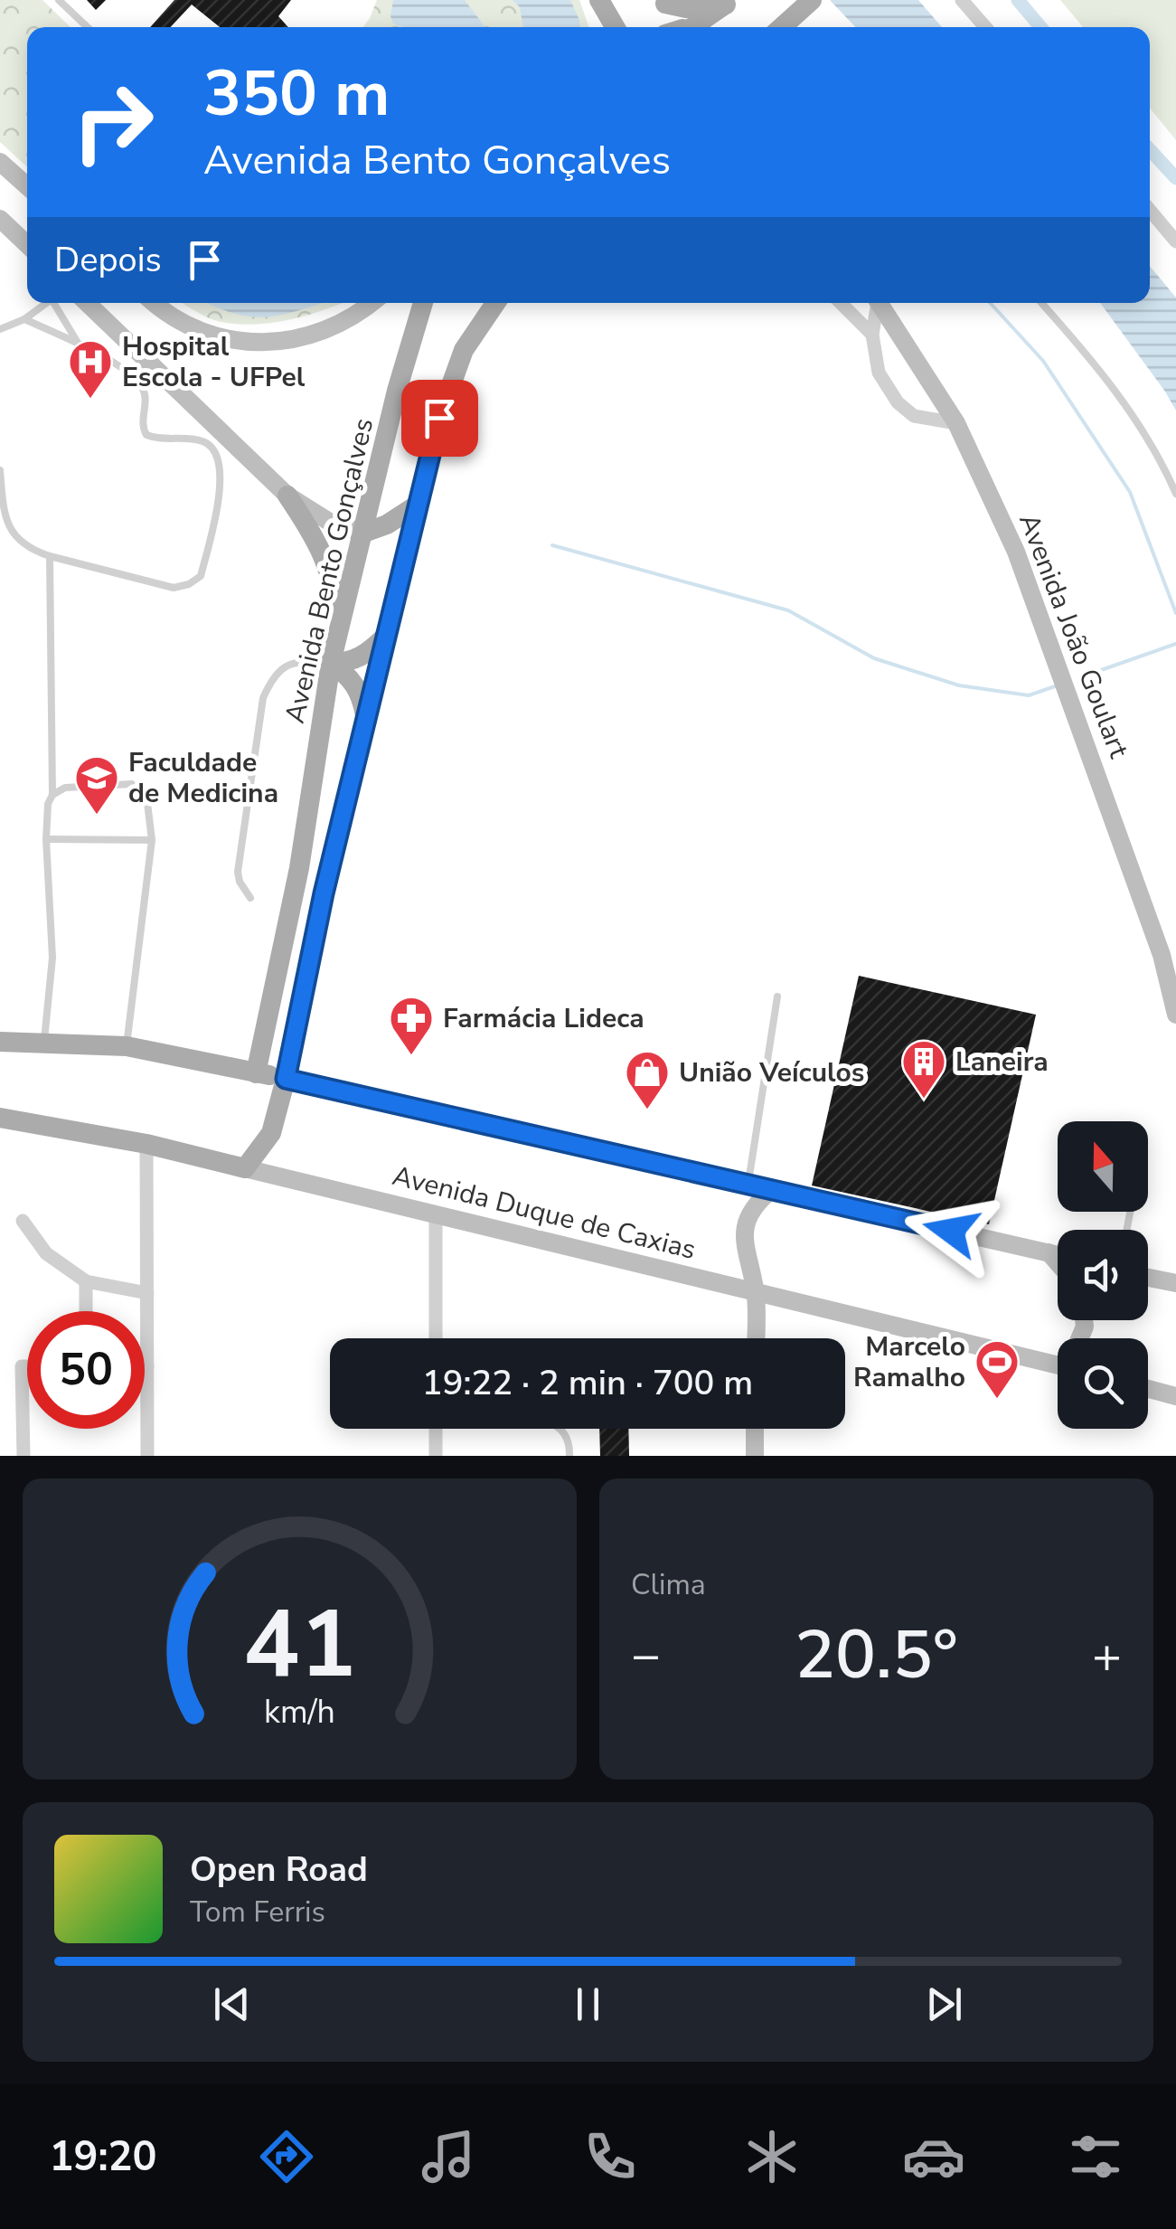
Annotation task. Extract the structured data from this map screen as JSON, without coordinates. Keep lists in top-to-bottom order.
{
  "streets": {
    "main road": ["Avenida Bento Gonçalves", "Avenida João Goulart", "Avenida Duque de Caxias"]
  },
  "places": {
    "hospital": ["Hospital Escola - UFPel"],
    "school or university": ["Faculdade de Medicina"],
    "pharmacy": ["Farmácia Lideca"],
    "building": ["Laneira"],
    "shop": ["União Veículos"],
    "sports": ["Marcelo Ramalho"]
  },
  "north": "top",
  "page": {
    "turn": ["350 m", "Avenida Bento Gonçalves"],
    "then": "Depois",
    "limit": "50",
    "trip": "19:22 · 2 min · 700 m",
    "tile": "Clima",
    "heat": ["−", "20.5°", "+"],
    "song": ["Open Road", "Tom Ferris"],
    "tabs": "19:20",
    "gauge": ["41", "km/h"]
  }
}
